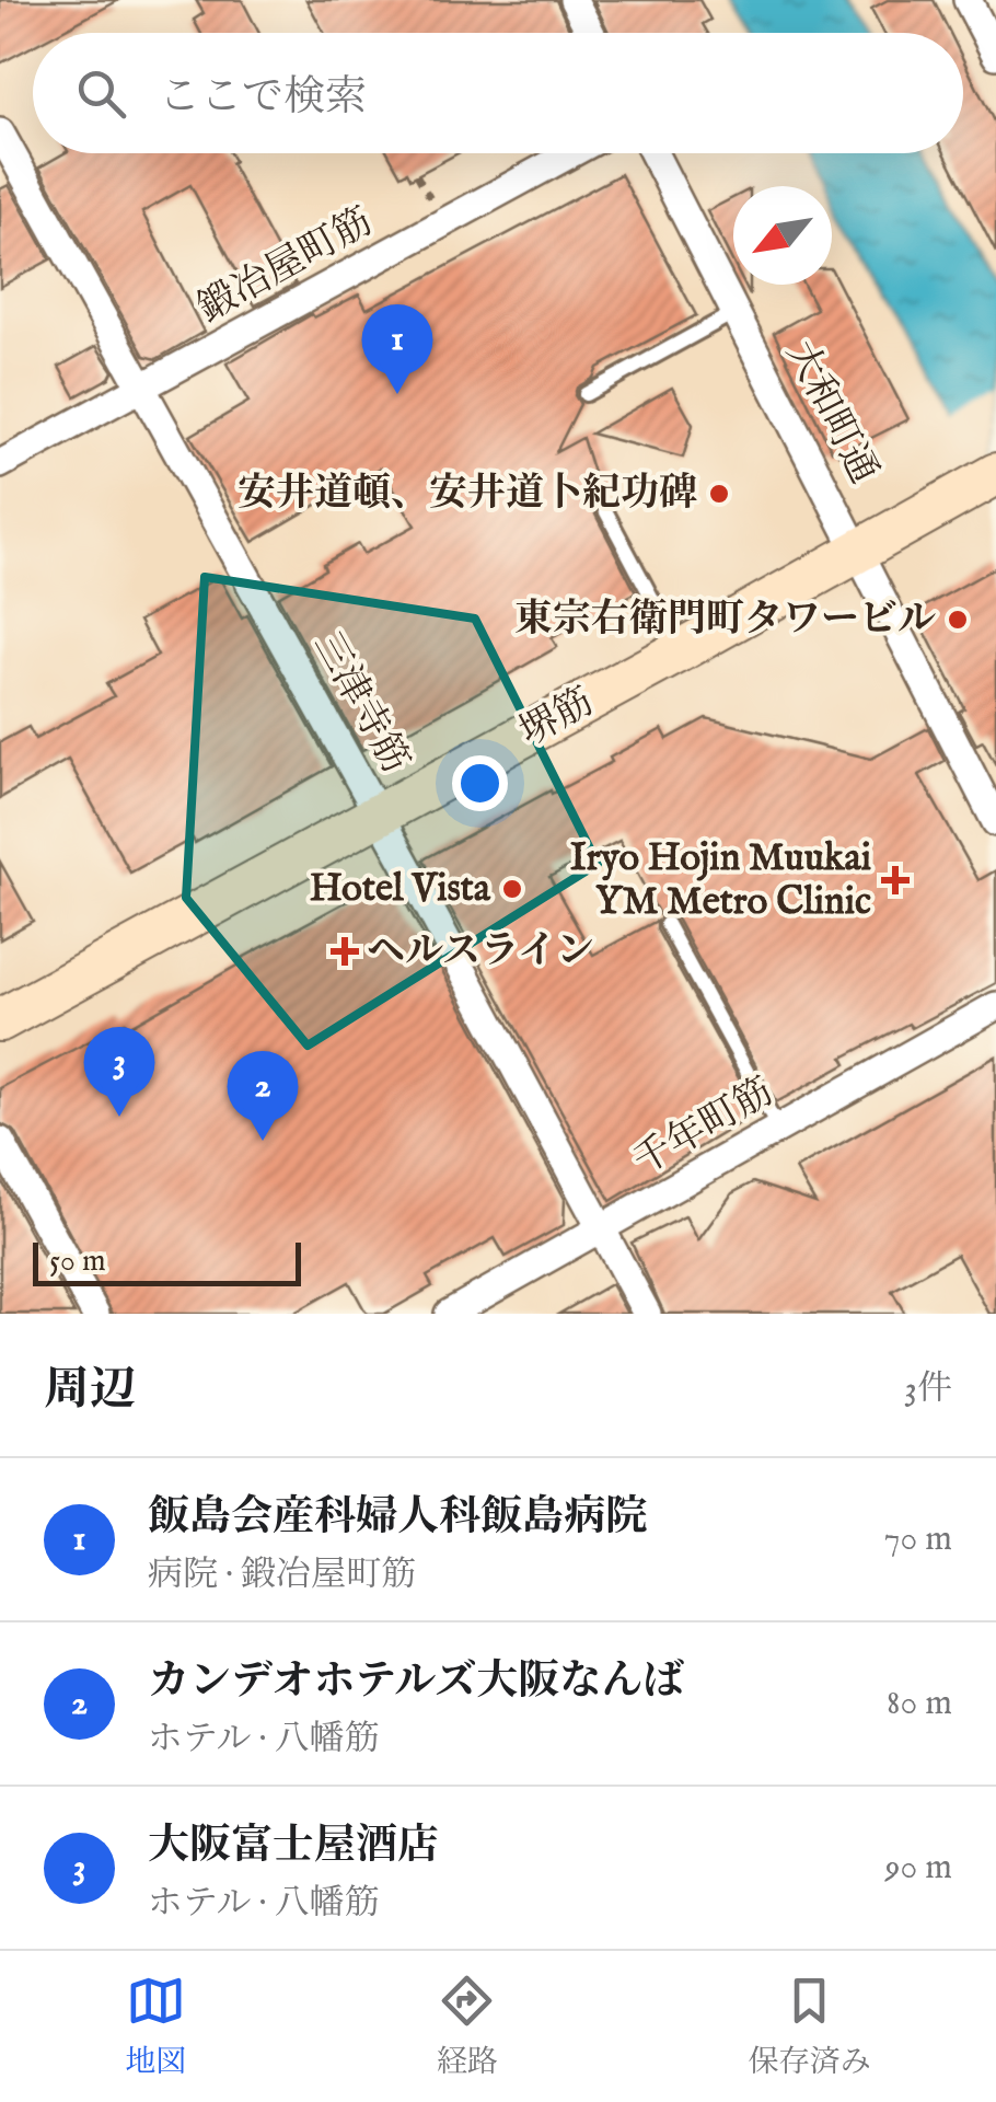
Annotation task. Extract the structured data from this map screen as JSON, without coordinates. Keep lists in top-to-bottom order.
{
  "streets": {
    "main road": ["堺筋"],
    "street": [
      "鍛冶屋町筋",
      "大和町通",
      "三津寺筋",
      "千年町筋"
    ]
  },
  "crossings": [
    ["鍛冶屋町筋", "三津寺筋"],
    ["大和町通", "堺筋"],
    ["三津寺筋", "堺筋"],
    ["三津寺筋", "千年町筋"]
  ],
  "places": {
    "other": ["安井道頓、安井道卜紀功碑", "東宗右衛門町タワービル", "Hotel Vista"],
    "health": ["Iryo Hojin Muukai YM Metro Clinic", "ヘルスライン"]
  },
  "scale_bar": "50 m",
  "north": "bottom left",
  "page": {
    "search": "ここで検索",
    "pins": ["1", "3", "2"],
    "scale": "50 m",
    "heading": ["周辺", "3件"],
    "list": [
      {
        "mark": "1",
        "name": "飯島会産科婦人科飯島病院",
        "note": "病院 · 鍛冶屋町筋",
        "value": "70 m"
      },
      {
        "mark": "2",
        "name": "カンデオホテルズ大阪なんば",
        "note": "ホテル · 八幡筋",
        "value": "80 m"
      },
      {
        "mark": "3",
        "name": "大阪富士屋酒店",
        "note": "ホテル · 八幡筋",
        "value": "90 m"
      }
    ],
    "nav": ["地図", "経路", "保存済み"]
  }
}
